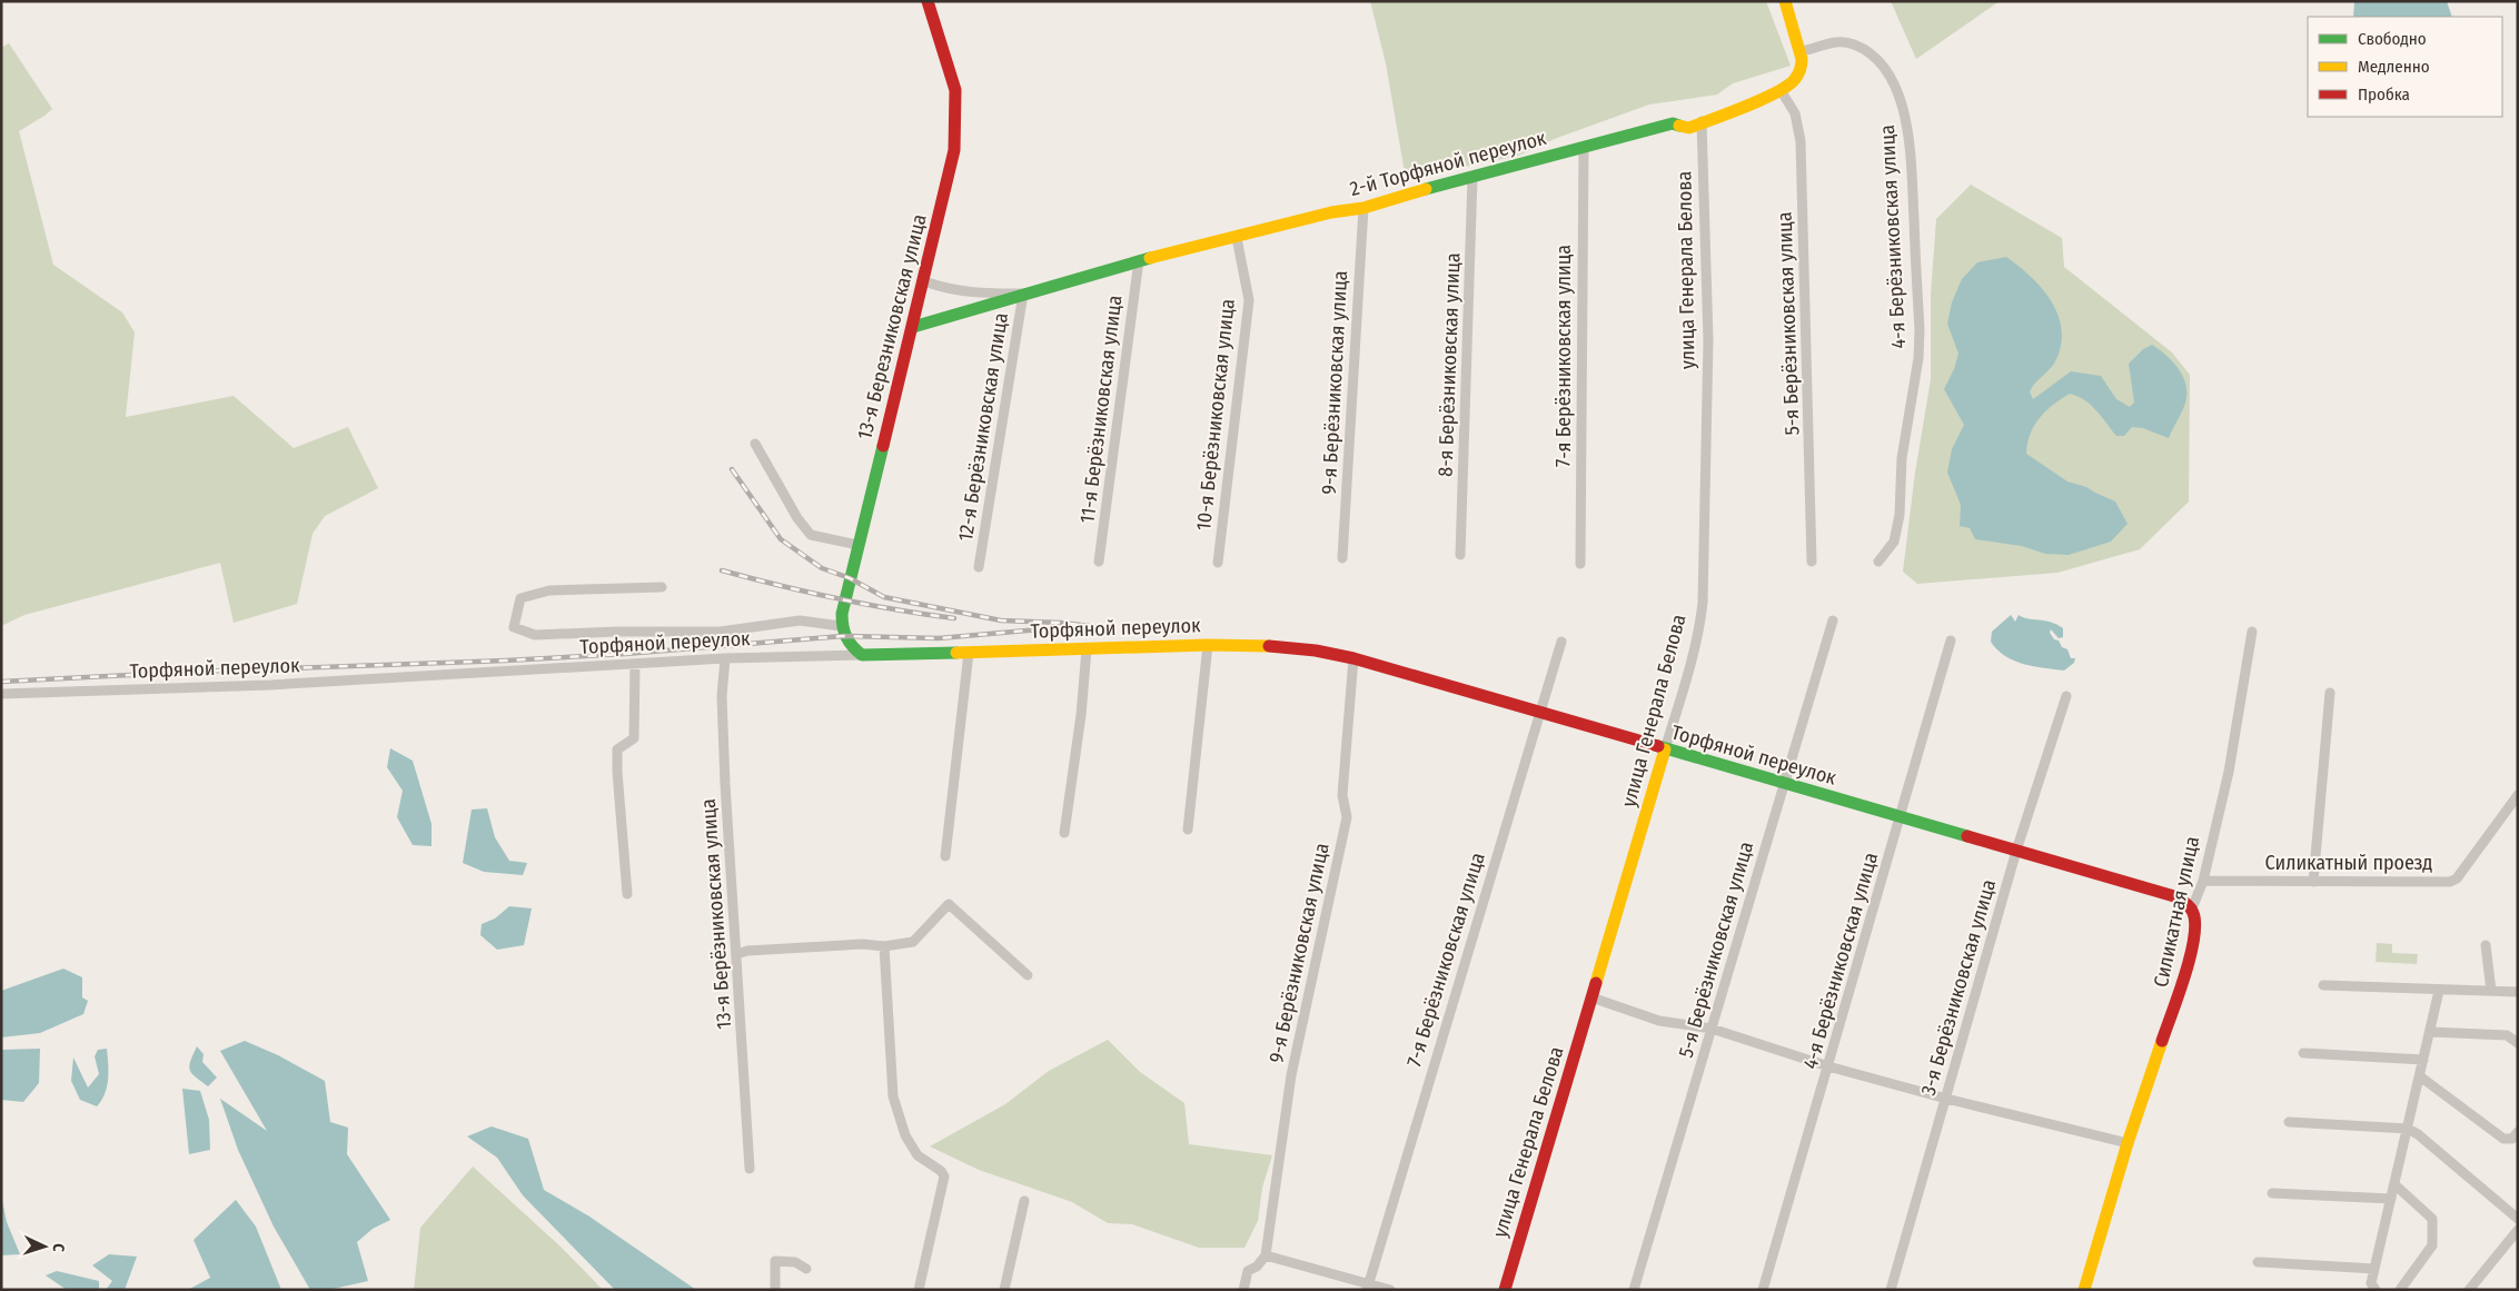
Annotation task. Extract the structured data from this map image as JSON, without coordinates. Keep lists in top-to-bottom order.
{
  "streets": {
    "street": [
      "2-й Торфяной переулок",
      "4-я Берёзниковская улица",
      "улица Генерала Белова",
      "5-я Берёзниковская улица",
      "13-я Березниковская улица",
      "7-я Берёзниковская улица",
      "8-я Берёзниковская улица",
      "9-я Берёзниковская улица",
      "11-я Берёзниковская улица",
      "10-я Берёзниковская улица",
      "12-я Берёзниковская улица",
      "Торфяной переулок",
      "Силикатный проезд",
      "Силикатная улица",
      "13-я Берёзниковская улица",
      "3-я Берёзниковская улица"
    ]
  },
  "crossings": [
    ["2-й Торфяной переулок", "4-я Берёзниковская улица"],
    ["2-й Торфяной переулок", "улица Генерала Белова"],
    ["2-й Торфяной переулок", "5-я Берёзниковская улица"],
    ["2-й Торфяной переулок", "13-я Березниковская улица"],
    ["2-й Торфяной переулок", "7-я Берёзниковская улица"],
    ["2-й Торфяной переулок", "8-я Берёзниковская улица"],
    ["2-й Торфяной переулок", "9-я Берёзниковская улица"],
    ["2-й Торфяной переулок", "11-я Берёзниковская улица"],
    ["2-й Торфяной переулок", "10-я Берёзниковская улица"],
    ["2-й Торфяной переулок", "12-я Берёзниковская улица"],
    ["4-я Берёзниковская улица", "Торфяной переулок"],
    ["улица Генерала Белова", "Торфяной переулок"],
    ["5-я Берёзниковская улица", "Торфяной переулок"],
    ["7-я Берёзниковская улица", "Торфяной переулок"],
    ["9-я Берёзниковская улица", "Торфяной переулок"],
    ["Торфяной переулок", "Силикатная улица"],
    ["Торфяной переулок", "13-я Берёзниковская улица"],
    ["Торфяной переулок", "3-я Берёзниковская улица"],
    ["Силикатный проезд", "Силикатная улица"]
  ],
  "legend": ["Свободно", "Медленно", "Пробка"],
  "north": "right"
}
